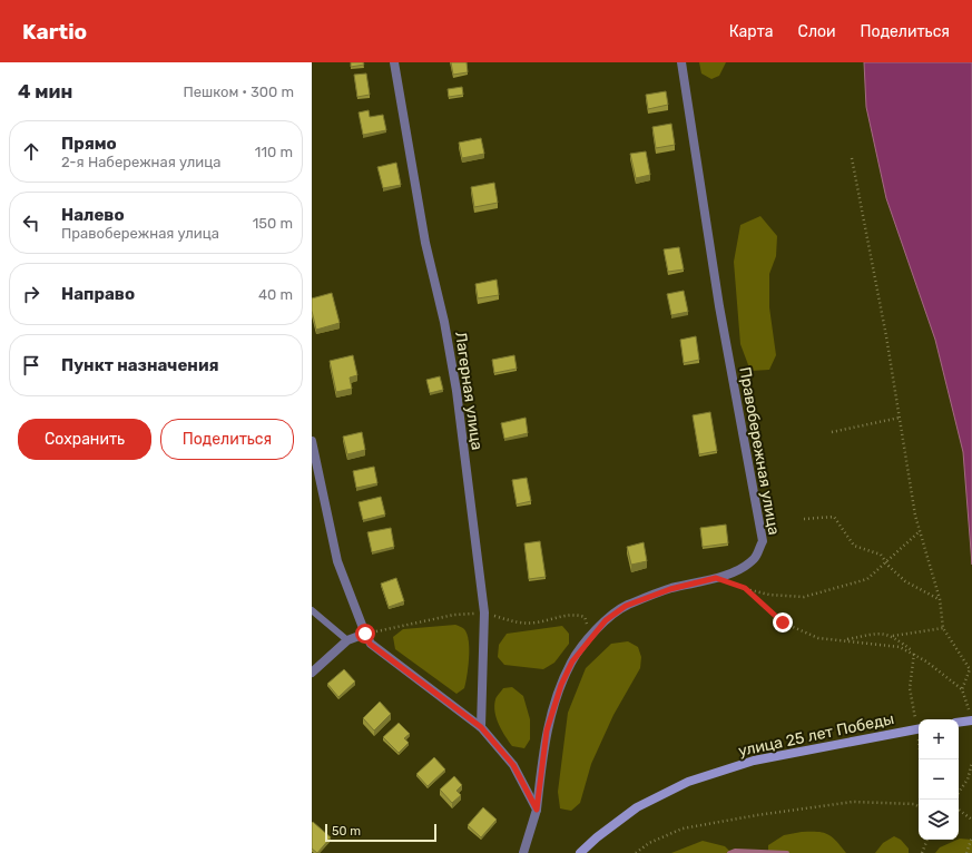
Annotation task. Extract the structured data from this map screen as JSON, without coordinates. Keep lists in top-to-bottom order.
{
  "streets": {
    "main road": ["улица 25 лет Победы"],
    "street": ["Лагерная улица", "Правобережная улица"]
  },
  "scale_bar": "50 m",
  "page": {
    "header": "Kartio",
    "nav": ["Карта", "Слои", "Поделиться"],
    "heading": ["4 мин", "Пешком · 300 m"],
    "list": [
      ["Прямо", "2-я Набережная улица", "110 m"],
      ["Налево", "Правобережная улица", "150 m"],
      ["Направо", "40 m"],
      "Пункт назначения"
    ],
    "buttons": ["Сохранить", "Поделиться"],
    "map_buttons": ["+", "−"],
    "scale": "50 m"
  }
}
